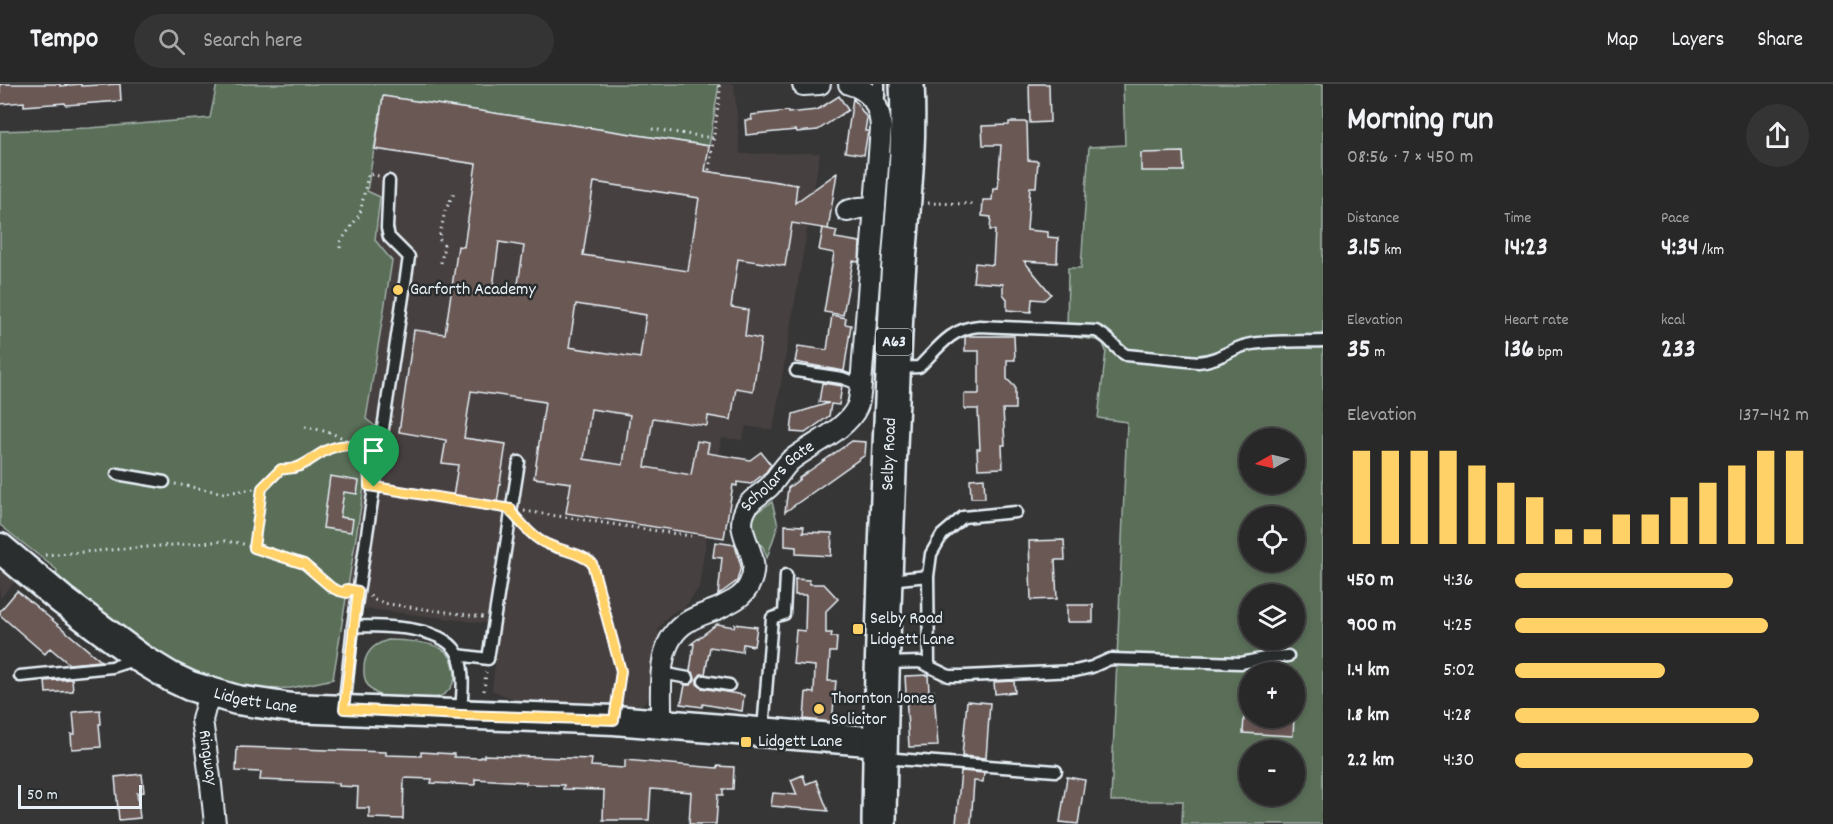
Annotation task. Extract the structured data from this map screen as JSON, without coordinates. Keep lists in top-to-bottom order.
{
  "streets": {
    "highway": ["A63", "Selby Road"],
    "main road": ["Lidgett Lane"],
    "street": ["Scholars Gate", "Ringway"]
  },
  "crossings": [
    ["Selby Road", "Scholars Gate"],
    ["Selby Road", "Lidgett Lane"],
    ["Scholars Gate", "Lidgett Lane"],
    ["Lidgett Lane", "Ringway"]
  ],
  "places": {
    "other": ["Garforth Academy", "Thornton Jones Solicitor"],
    "transit": ["Selby Road Lidgett Lane", "Lidgett Lane"]
  },
  "scale_bar": "50 m",
  "north": "left",
  "page": {
    "header": "Tempo",
    "search": "Search here",
    "nav": ["Map", "Layers", "Share"],
    "heading": ["Morning run", "08:56 · 7 × 450 m"],
    "stats": [
      ["Distance", "3.15 km"],
      ["Time", "14:23"],
      ["Pace", "4:34 /km"],
      ["Elevation", "35 m"],
      ["Heart rate", "136 bpm"],
      ["kcal", "233"]
    ],
    "chart": ["Elevation", "137–142 m"],
    "map_buttons": ["+", "−"],
    "list": [
      {
        "name": "450 m",
        "note": "4:36"
      },
      {
        "name": "900 m",
        "note": "4:25"
      },
      {
        "name": "1.4 km",
        "note": "5:02"
      },
      {
        "name": "1.8 km",
        "note": "4:28"
      },
      {
        "name": "2.2 km",
        "note": "4:30"
      }
    ],
    "scale": "50 m"
  }
}
